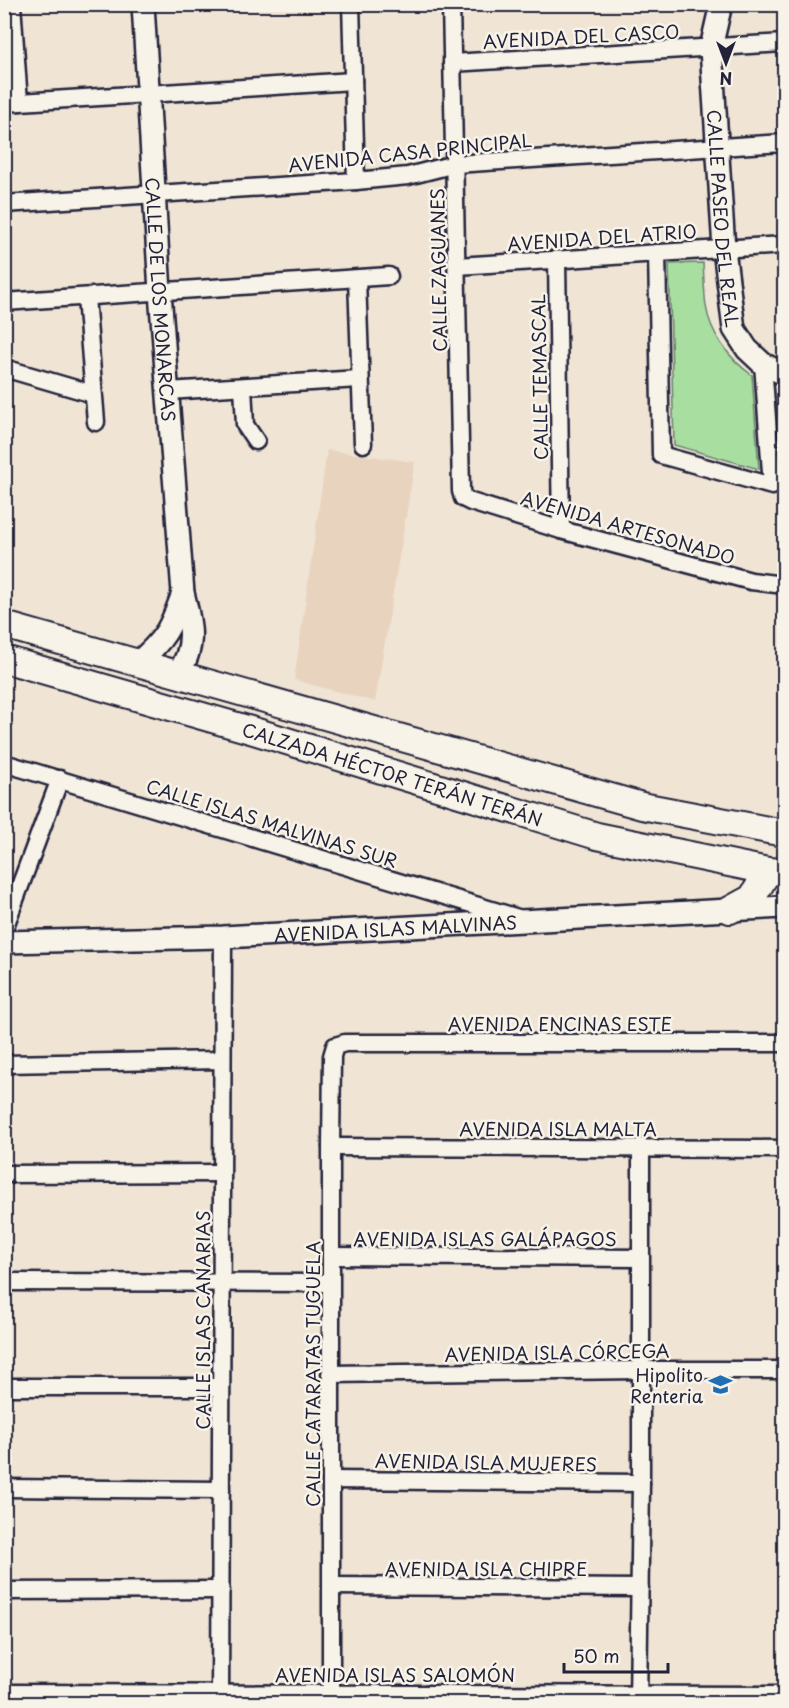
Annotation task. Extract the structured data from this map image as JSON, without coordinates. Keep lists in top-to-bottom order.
{
  "streets": {
    "main road": ["CALZADA HÉCTOR TERÁN TERÁN"],
    "street": [
      "AVENIDA DEL CASCO",
      "AVENIDA CASA PRINCIPAL",
      "CALLE PASEO DEL REAL",
      "AVENIDA DEL ATRIO",
      "CALLE ZAGUANES",
      "CALLE DE LOS MONARCAS",
      "CALLE TEMASCAL",
      "AVENIDA ARTESONADO",
      "CALLE ISLAS MALVINAS SUR",
      "AVENIDA ISLAS MALVINAS",
      "AVENIDA ENCINAS ESTE",
      "AVENIDA ISLA MALTA",
      "AVENIDA ISLAS GALÁPAGOS",
      "CALLE ISLAS CANARIAS",
      "AVENIDA ISLA CÓRCEGA",
      "CALLE CATARATAS TUGUELA",
      "AVENIDA ISLA MUJERES",
      "AVENIDA ISLA CHIPRE",
      "AVENIDA ISLAS SALOMÓN"
    ]
  },
  "crossings": [
    ["AVENIDA DEL CASCO", "CALLE PASEO DEL REAL"],
    ["AVENIDA DEL CASCO", "CALLE ZAGUANES"],
    ["AVENIDA CASA PRINCIPAL", "CALLE PASEO DEL REAL"],
    ["AVENIDA CASA PRINCIPAL", "CALLE ZAGUANES"],
    ["AVENIDA CASA PRINCIPAL", "CALLE DE LOS MONARCAS"],
    ["CALLE PASEO DEL REAL", "AVENIDA DEL ATRIO"],
    ["AVENIDA DEL ATRIO", "CALLE ZAGUANES"],
    ["AVENIDA DEL ATRIO", "CALLE TEMASCAL"],
    ["CALLE ZAGUANES", "AVENIDA ARTESONADO"],
    ["CALLE DE LOS MONARCAS", "CALZADA HÉCTOR TERÁN TERÁN"],
    ["CALLE TEMASCAL", "AVENIDA ARTESONADO"],
    ["CALLE ISLAS MALVINAS SUR", "AVENIDA ISLAS MALVINAS"],
    ["AVENIDA ISLAS MALVINAS", "CALLE ISLAS CANARIAS"],
    ["AVENIDA ENCINAS ESTE", "CALLE CATARATAS TUGUELA"],
    ["AVENIDA ISLA MALTA", "CALLE CATARATAS TUGUELA"],
    ["AVENIDA ISLAS GALÁPAGOS", "CALLE CATARATAS TUGUELA"],
    ["CALLE ISLAS CANARIAS", "AVENIDA ISLAS SALOMÓN"],
    ["AVENIDA ISLA CÓRCEGA", "CALLE CATARATAS TUGUELA"],
    ["CALLE CATARATAS TUGUELA", "AVENIDA ISLA MUJERES"],
    ["CALLE CATARATAS TUGUELA", "AVENIDA ISLA CHIPRE"],
    ["CALLE CATARATAS TUGUELA", "AVENIDA ISLAS SALOMÓN"]
  ],
  "places": {
    "school or university": ["Hipolito Renteria"]
  },
  "scale_bar": "50 m",
  "north": "bottom"
}
